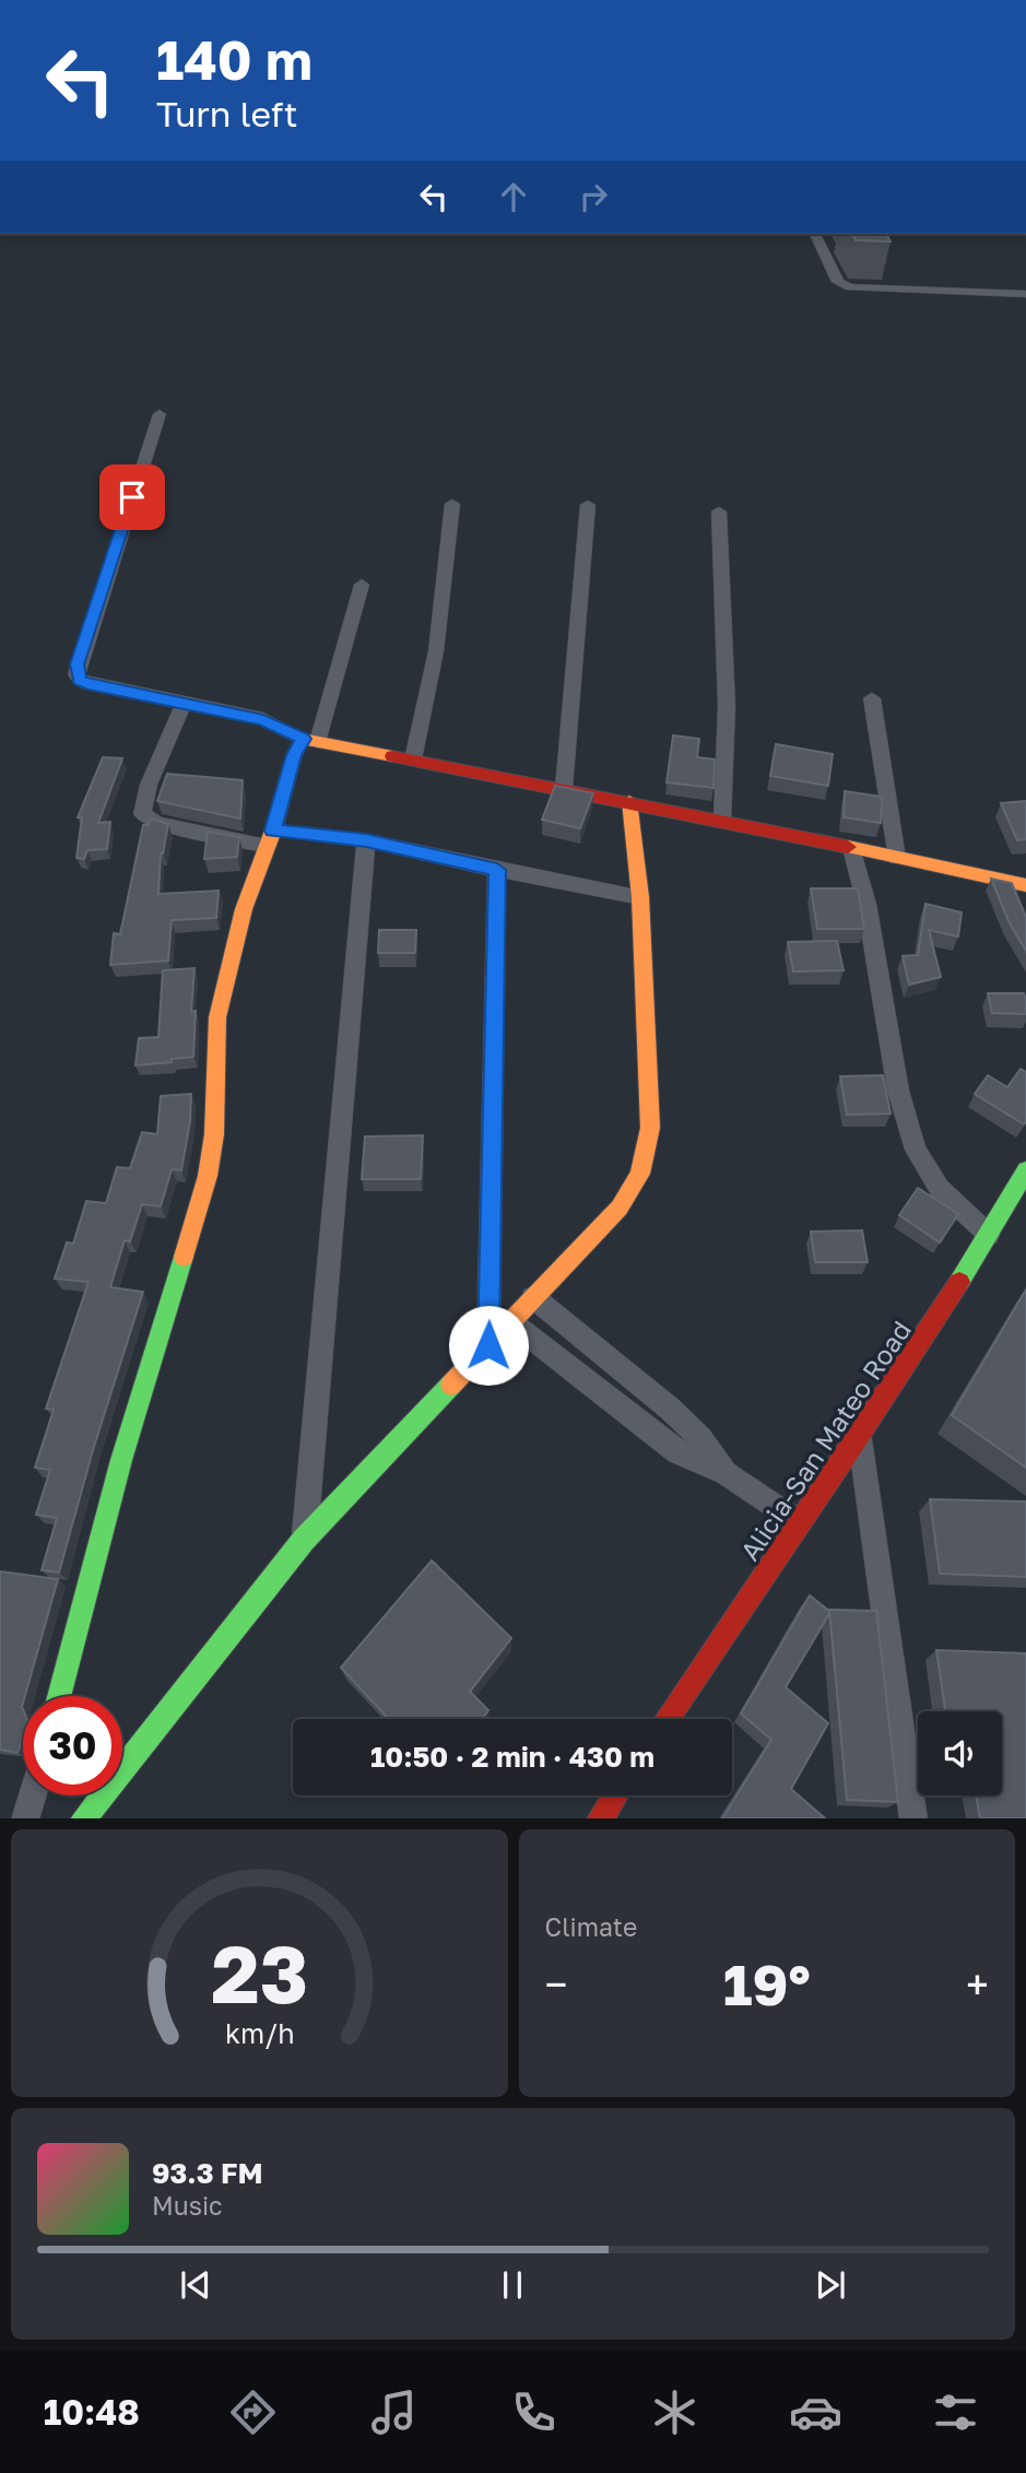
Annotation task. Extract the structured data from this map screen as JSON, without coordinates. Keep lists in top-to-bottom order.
{
  "streets": {
    "street": ["Alicia-San Mateo Road"]
  },
  "page": {
    "turn": ["140 m", "Turn left"],
    "limit": "30",
    "trip": "10:50 · 2 min · 430 m",
    "tile": "Climate",
    "heat": ["−", "19°", "+"],
    "song": ["93.3 FM", "Music"],
    "tabs": "10:48",
    "gauge": ["23", "km/h"]
  }
}
